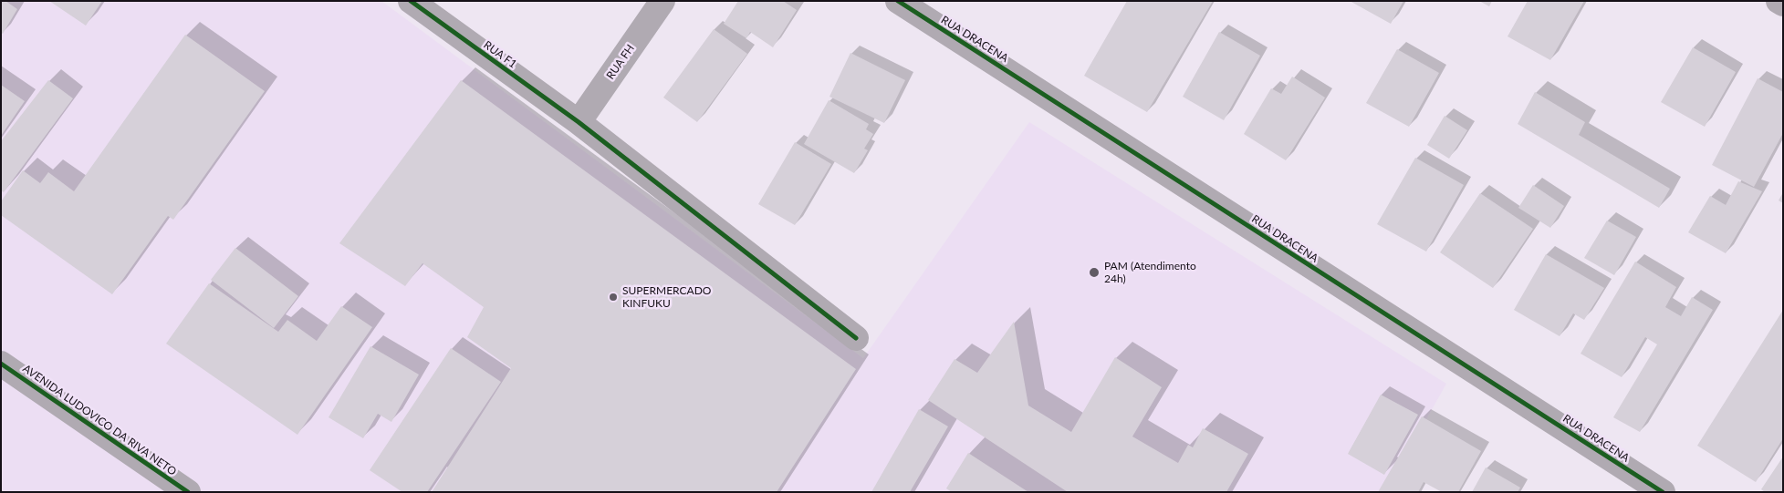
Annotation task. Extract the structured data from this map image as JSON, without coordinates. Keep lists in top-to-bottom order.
{
  "streets": {
    "street": [
      "RUA DRACENA",
      "RUA F1",
      "RUA FH",
      "AVENIDA LUDOVICO DA RIVA NETO"
    ]
  },
  "crossings": [
    ["RUA F1", "RUA FH"]
  ],
  "places": ["PAM (Atendimento 24h)", "SUPERMERCADO KINFUKU"]
}
